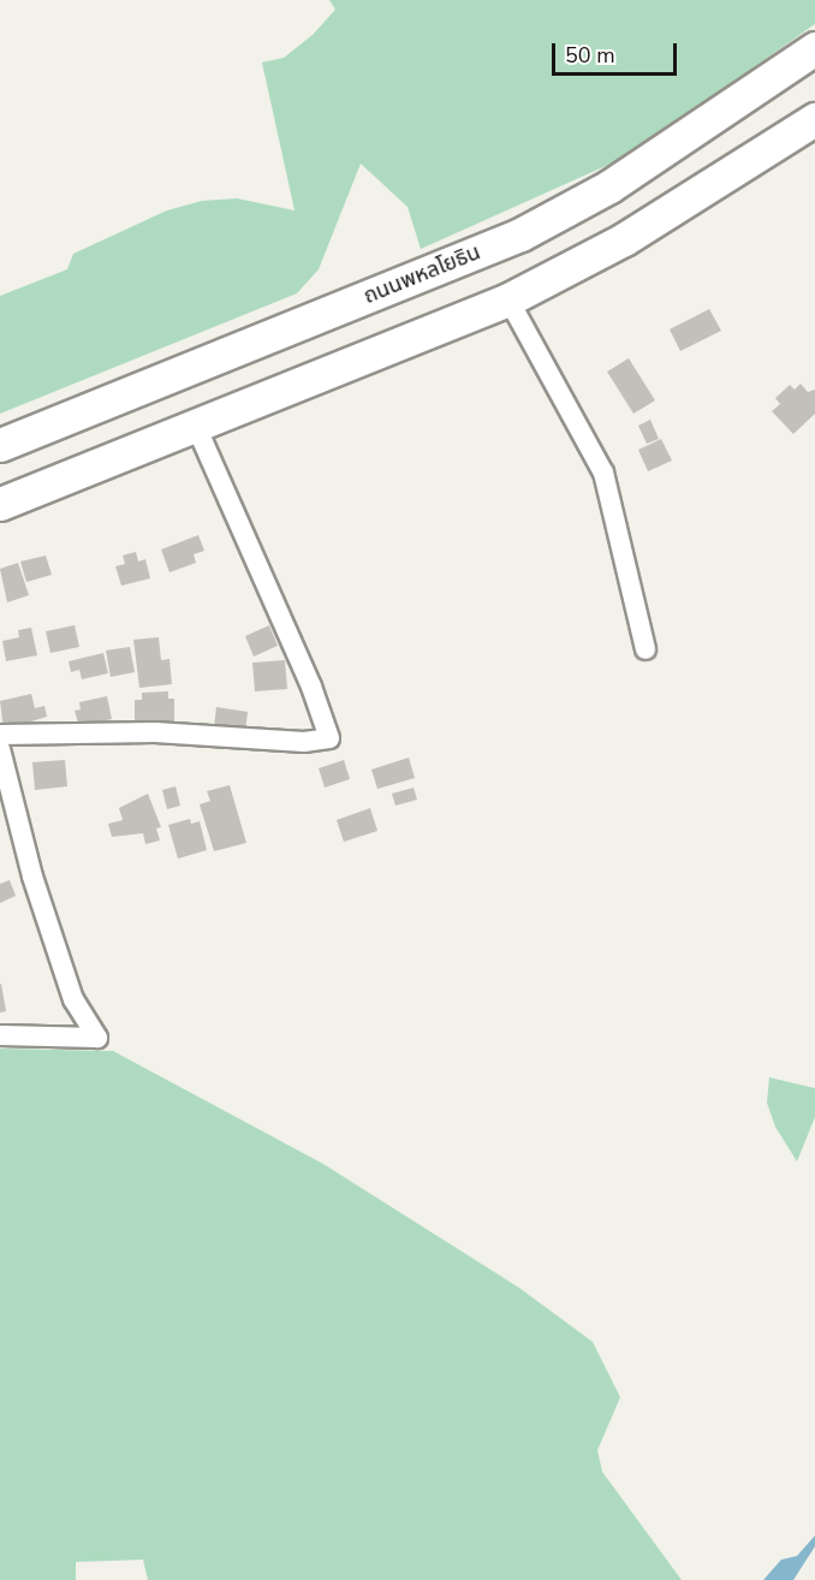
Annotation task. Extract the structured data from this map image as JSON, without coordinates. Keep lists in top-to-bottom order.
{
  "streets": {
    "highway": ["ถนนพหลโยธิน"]
  },
  "scale_bar": "50 m"
}
